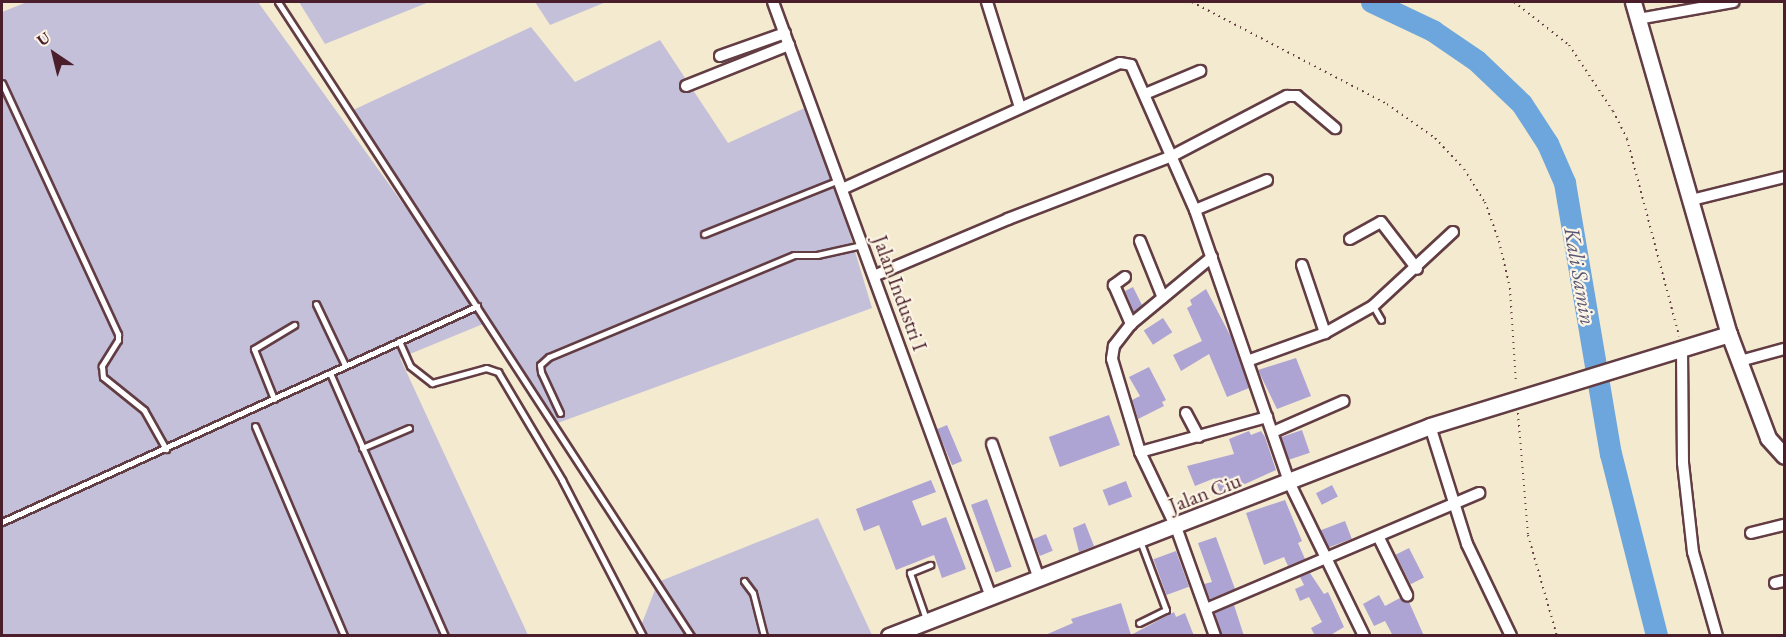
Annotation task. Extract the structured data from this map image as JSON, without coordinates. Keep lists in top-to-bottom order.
{
  "streets": {
    "street": ["Jalan Industri I", "Jalan Ciu"]
  },
  "crossings": [
    ["Jalan Industri I", "Jalan Ciu"]
  ],
  "water": ["Kali Samin"],
  "north": "top left"
}
